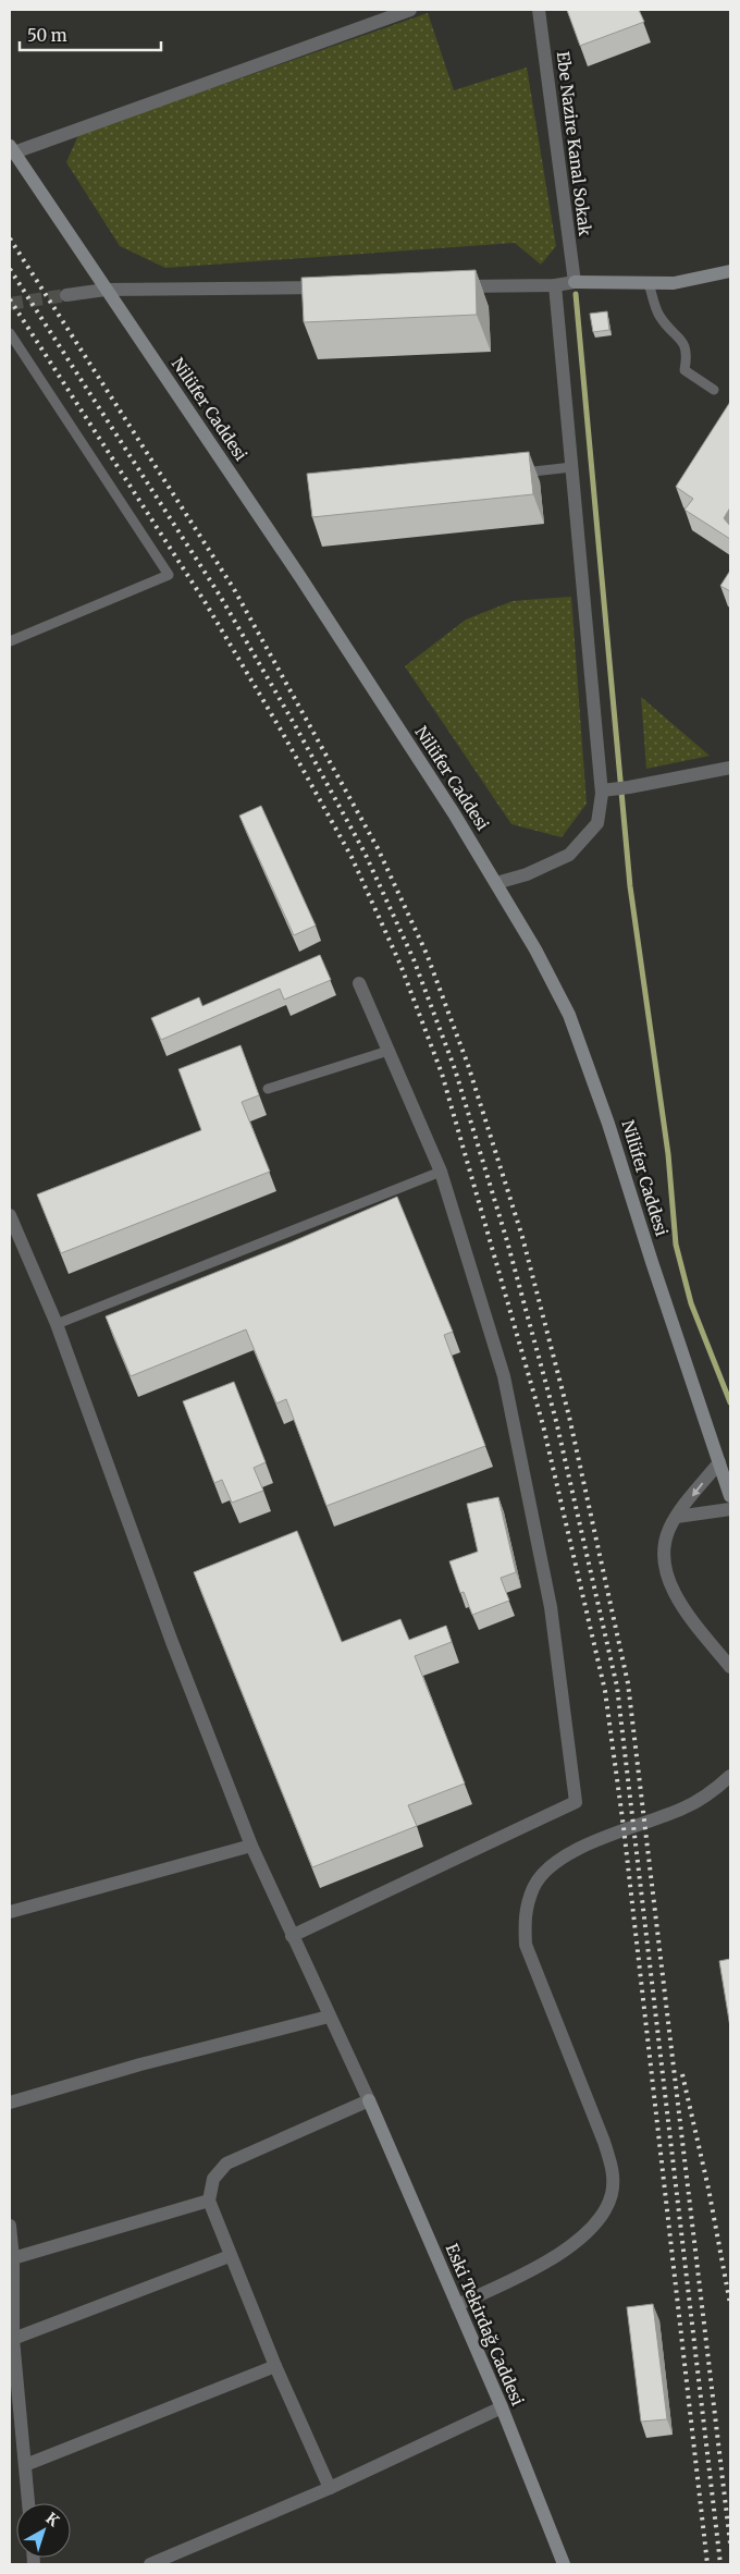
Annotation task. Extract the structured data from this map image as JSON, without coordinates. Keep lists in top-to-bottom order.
{
  "streets": {
    "main road": ["Nilüfer Caddesi", "Eski Tekirdağ Caddesi"],
    "street": ["Ebe Nazire Kanal Sokak"]
  },
  "scale_bar": "50 m",
  "north": "top right"
}
